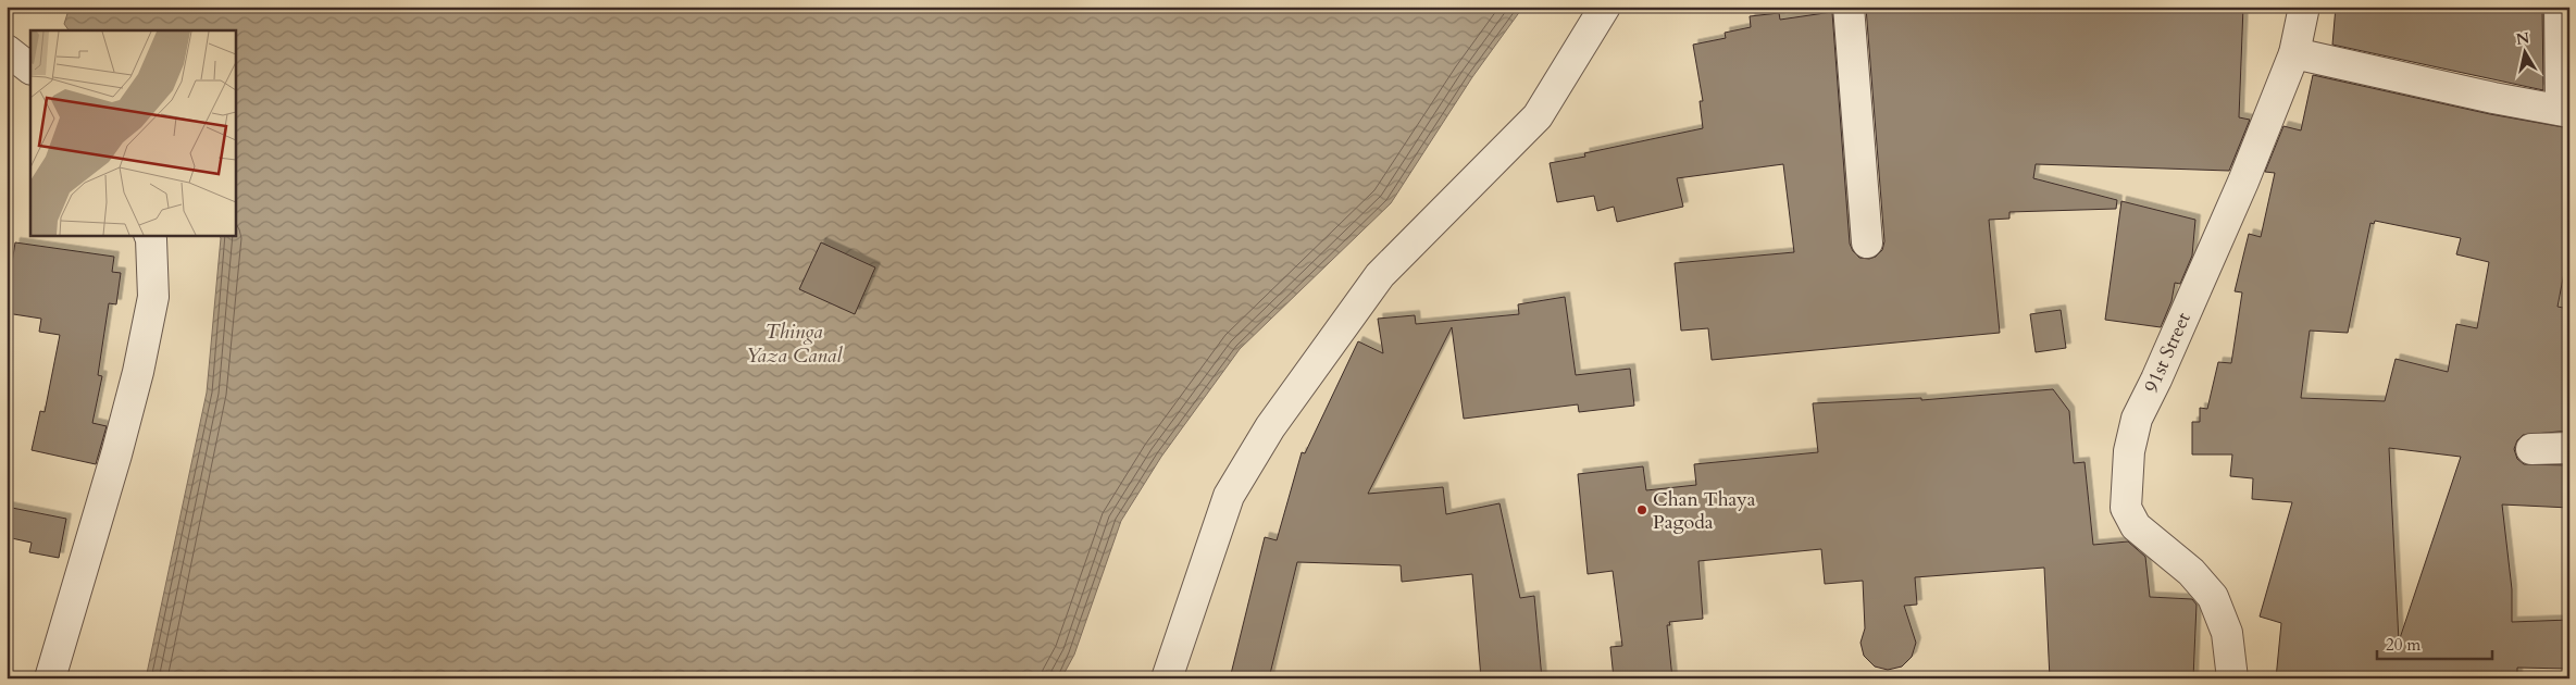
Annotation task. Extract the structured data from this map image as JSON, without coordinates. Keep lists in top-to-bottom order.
{
  "streets": {
    "street": ["91st Street"]
  },
  "water": ["Thinga Yaza Canal"],
  "places": ["Chan Thaya Pagoda"],
  "scale_bar": "20 m",
  "north": "top"
}
